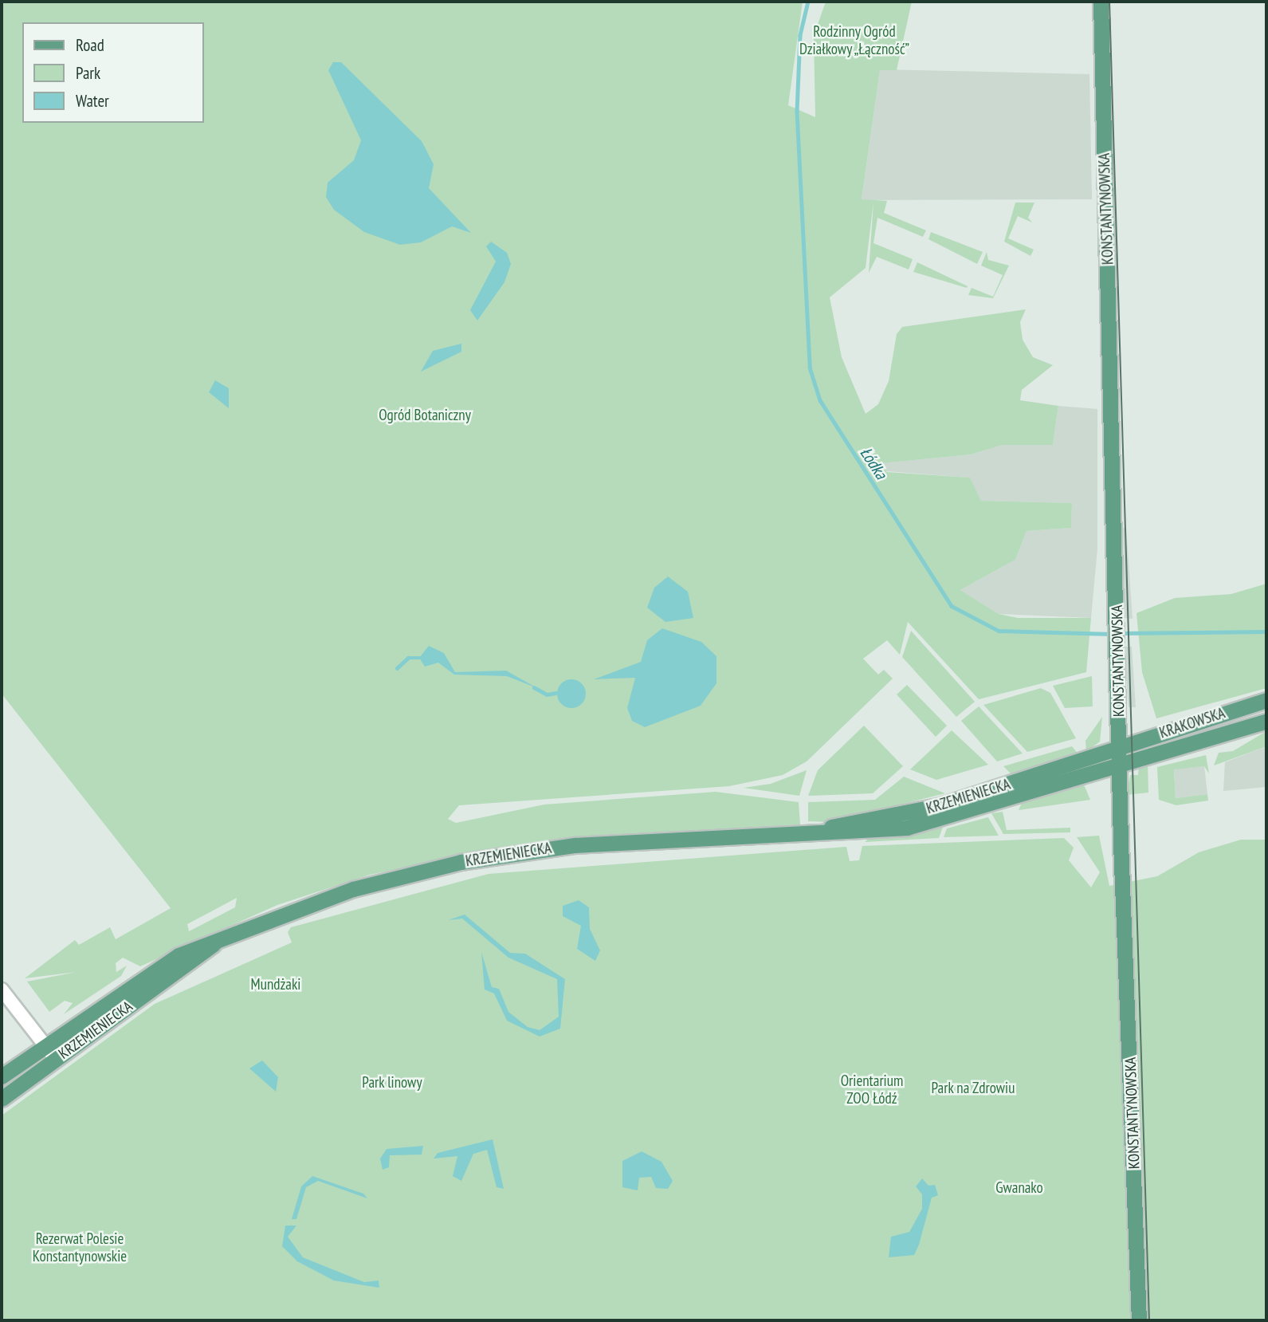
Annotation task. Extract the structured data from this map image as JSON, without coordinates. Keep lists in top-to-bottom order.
{
  "streets": {
    "main road": ["KONSTANTYNOWSKA", "KRAKOWSKA", "KRZEMIENIECKA"]
  },
  "crossings": [
    ["KONSTANTYNOWSKA", "KRAKOWSKA"],
    ["KONSTANTYNOWSKA", "KRZEMIENIECKA"],
    ["KRAKOWSKA", "KRZEMIENIECKA"]
  ],
  "water": ["Łódka"],
  "parks": [
    "Rodzinny Ogród Działkowy „Łączność”",
    "Ogród Botaniczny",
    "Mundżaki",
    "Orientarium ZOO Łódź",
    "Park linowy",
    "Park na Zdrowiu",
    "Gwanako",
    "Rezerwat Polesie Konstantynowskie"
  ],
  "legend": ["Road", "Park", "Water"]
}
